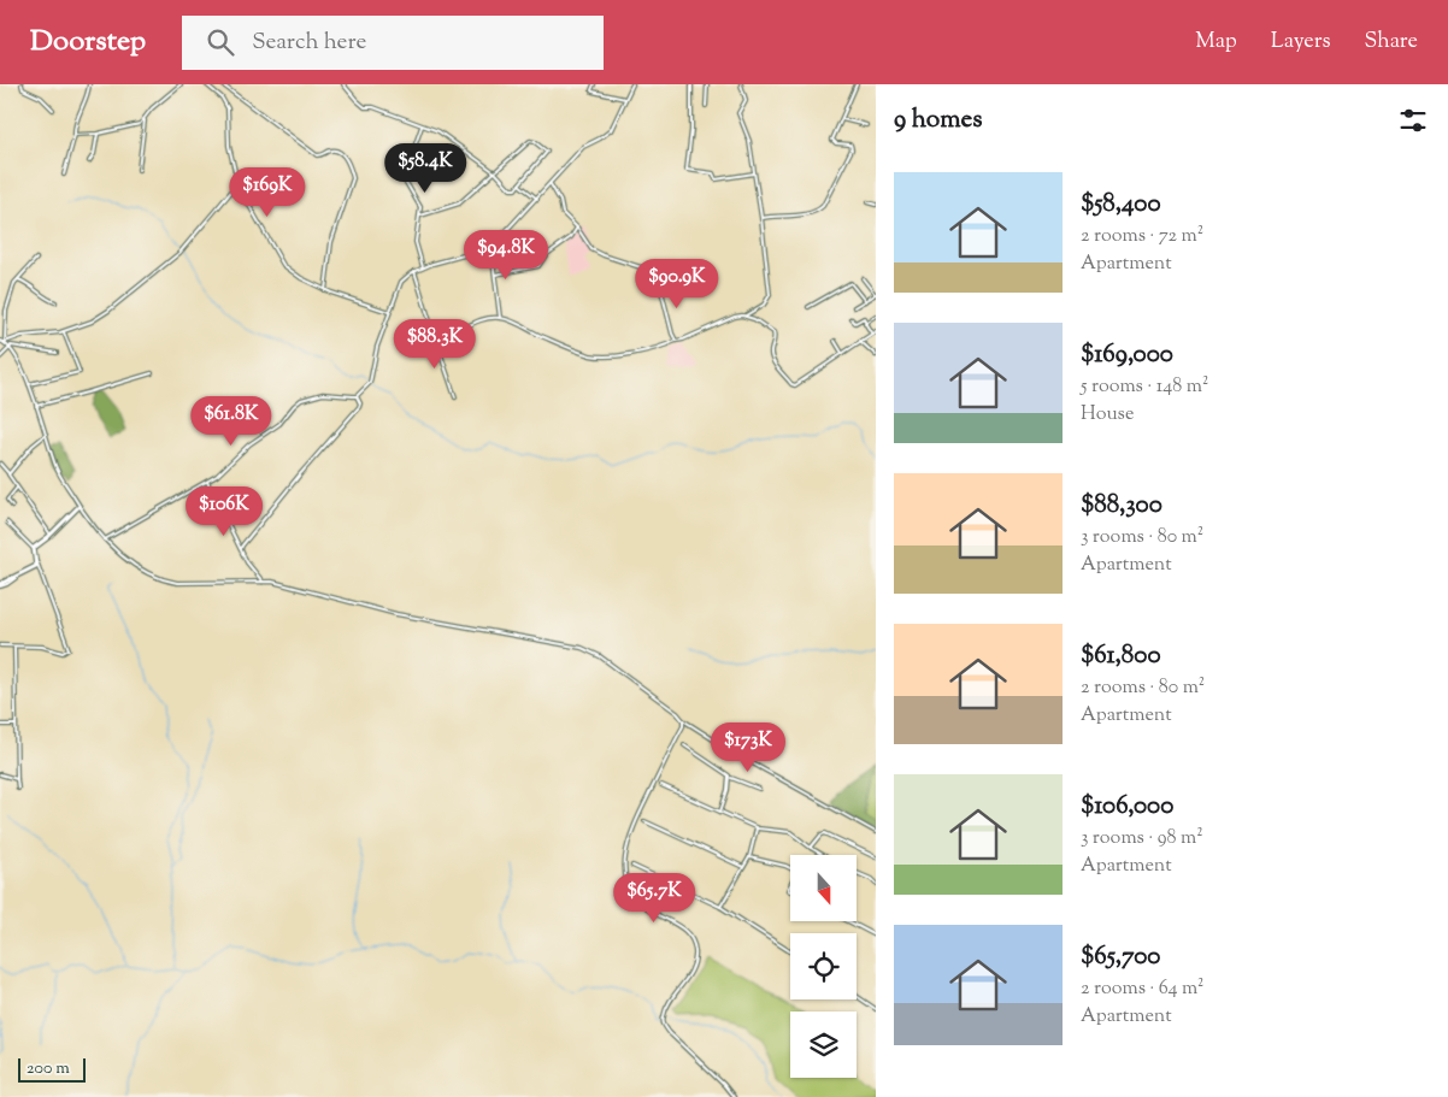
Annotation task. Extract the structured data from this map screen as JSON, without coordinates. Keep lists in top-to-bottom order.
{
  "scale_bar": "200 m",
  "north": "bottom",
  "page": {
    "header": "Doorstep",
    "search": "Search here",
    "nav": ["Map", "Layers", "Share"],
    "heading": "9 homes",
    "price": [
      "$58.4K",
      "$169K",
      "$94.8K",
      "$90.9K",
      "$88.3K",
      "$61.8K",
      "$106K",
      "$173K",
      "$65.7K"
    ],
    "list": [
      {
        "name": "$58,400",
        "note": "2 rooms · 72 m² · Apartment"
      },
      {
        "name": "$169,000",
        "note": "5 rooms · 148 m² · House"
      },
      {
        "name": "$88,300",
        "note": "3 rooms · 80 m² · Apartment"
      },
      {
        "name": "$61,800",
        "note": "2 rooms · 80 m² · Apartment"
      },
      {
        "name": "$106,000",
        "note": "3 rooms · 98 m² · Apartment"
      },
      {
        "name": "$65,700",
        "note": "2 rooms · 64 m² · Apartment"
      }
    ],
    "scale": "200 m"
  }
}
